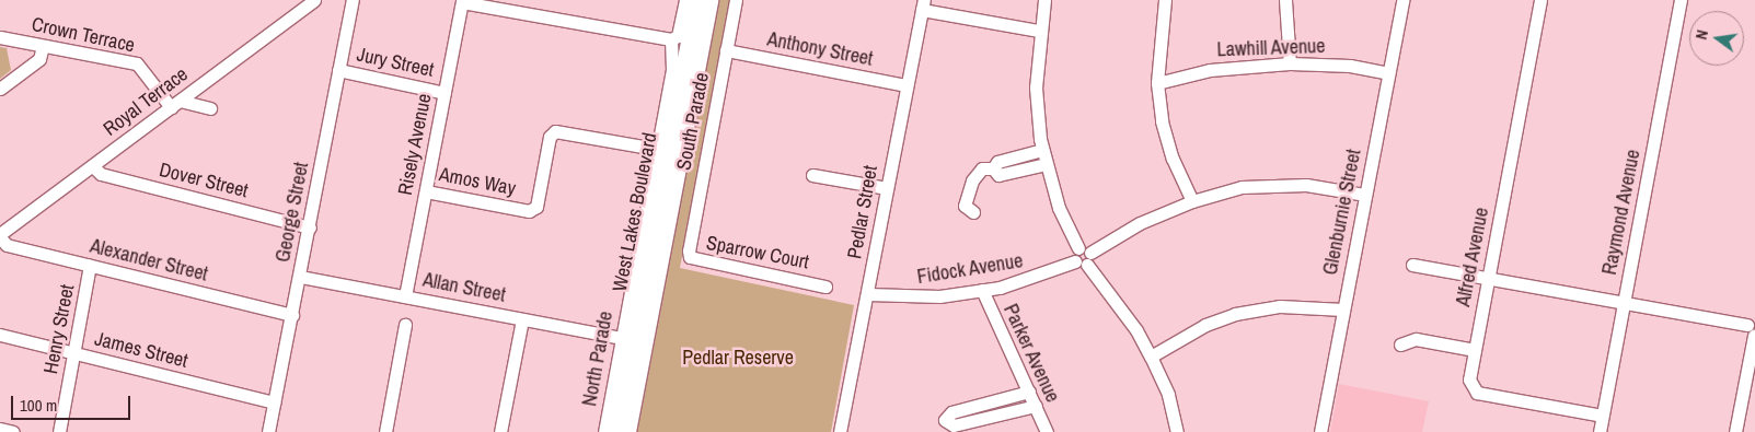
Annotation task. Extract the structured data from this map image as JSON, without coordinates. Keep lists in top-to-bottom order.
{
  "streets": {
    "main road": ["West Lakes Boulevard"],
    "street": [
      "Crown Terrace",
      "Lawhill Avenue",
      "Anthony Street",
      "Jury Street",
      "Royal Terrace",
      "South Parade",
      "Risely Avenue",
      "Dover Street",
      "Amos Way",
      "George Street",
      "Pedlar Street",
      "Glenburnie Street",
      "Raymond Avenue",
      "Sparrow Court",
      "Alfred Avenue",
      "Alexander Street",
      "Fidock Avenue",
      "Allan Street",
      "Henry Street",
      "James Street",
      "Parker Avenue",
      "North Parade"
    ]
  },
  "crossings": [
    ["Crown Terrace", "Royal Terrace"],
    ["Lawhill Avenue", "Glenburnie Street"],
    ["Anthony Street", "South Parade"],
    ["Anthony Street", "Pedlar Street"],
    ["Jury Street", "Risely Avenue"],
    ["Jury Street", "George Street"],
    ["Royal Terrace", "Dover Street"],
    ["Royal Terrace", "Alexander Street"],
    ["South Parade", "Sparrow Court"],
    ["Risely Avenue", "Amos Way"],
    ["Risely Avenue", "Allan Street"],
    ["Dover Street", "George Street"],
    ["Amos Way", "North Parade"],
    ["George Street", "Alexander Street"],
    ["George Street", "Allan Street"],
    ["George Street", "James Street"],
    ["West Lakes Boulevard", "North Parade"],
    ["Pedlar Street", "Fidock Avenue"],
    ["Glenburnie Street", "Fidock Avenue"],
    ["Raymond Avenue", "Alfred Avenue"],
    ["Alexander Street", "Henry Street"],
    ["Fidock Avenue", "Parker Avenue"],
    ["Allan Street", "North Parade"],
    ["Henry Street", "James Street"]
  ],
  "parks": ["Pedlar Reserve"],
  "scale_bar": "100 m",
  "north": "left"
}
